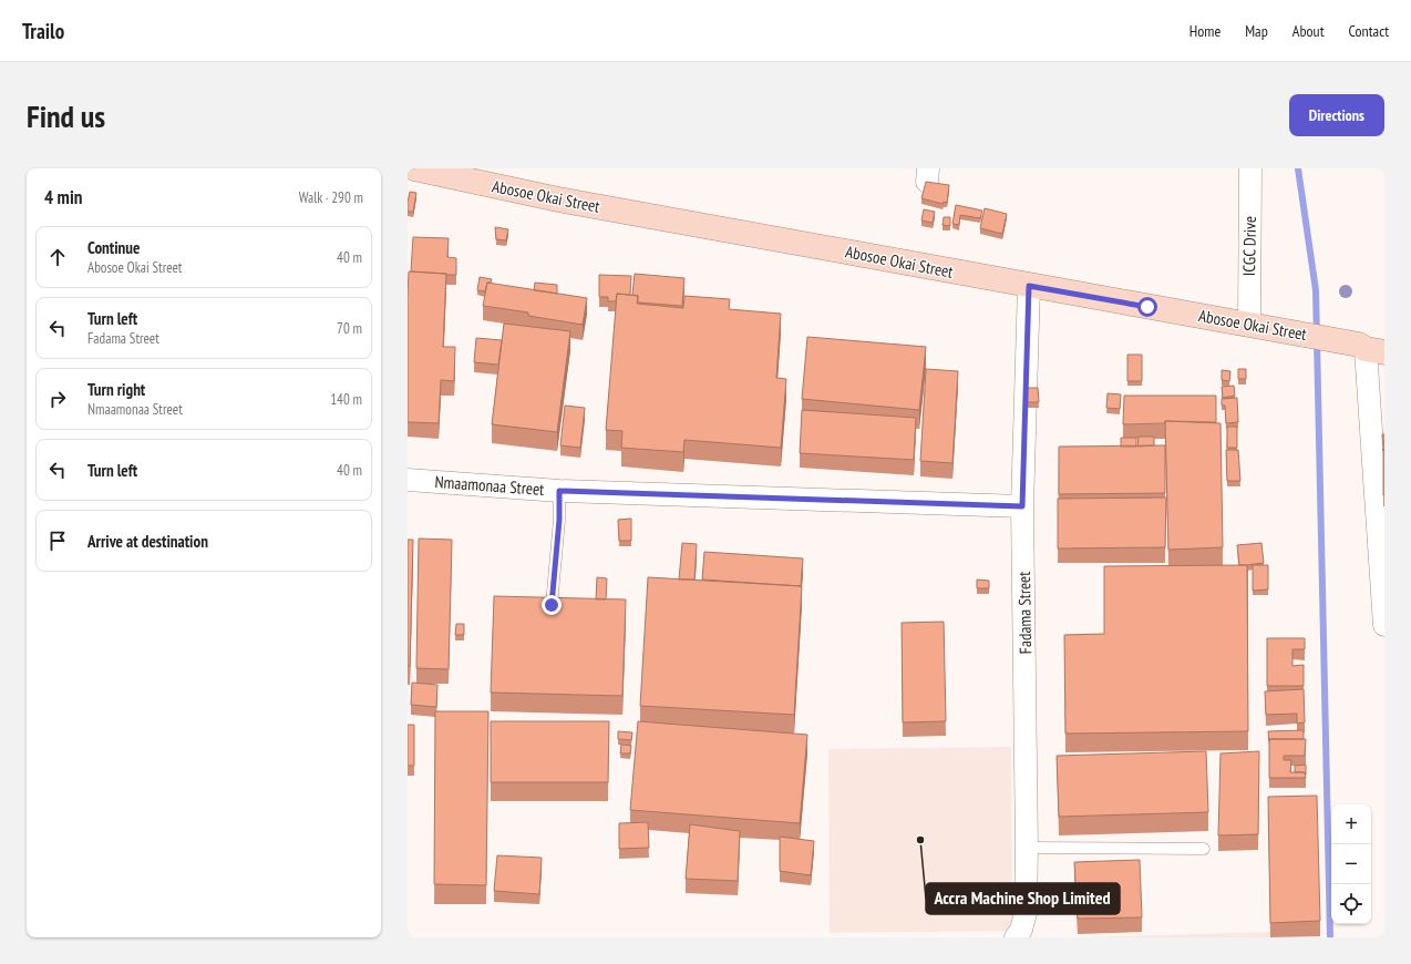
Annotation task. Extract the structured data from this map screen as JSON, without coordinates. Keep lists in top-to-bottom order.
{
  "streets": {
    "street": [
      "Abosoe Okai Street",
      "ICGC Drive",
      "Nmaamonaa Street",
      "Fadama Street"
    ]
  },
  "crossings": [
    ["Abosoe Okai Street", "ICGC Drive"],
    ["Abosoe Okai Street", "Fadama Street"],
    ["Nmaamonaa Street", "Fadama Street"]
  ],
  "places": ["Accra Machine Shop Limited"],
  "page": {
    "header": "Trailo",
    "nav": [
      "Home",
      "Map",
      "About",
      "Contact"
    ],
    "buttons": "Directions",
    "title": "Find us",
    "heading": ["4 min", "Walk · 290 m"],
    "list": [
      ["Continue", "Abosoe Okai Street", "40 m"],
      ["Turn left", "Fadama Street", "70 m"],
      ["Turn right", "Nmaamonaa Street", "140 m"],
      ["Turn left", "40 m"],
      "Arrive at destination"
    ],
    "map_buttons": ["+", "−"]
  }
}
